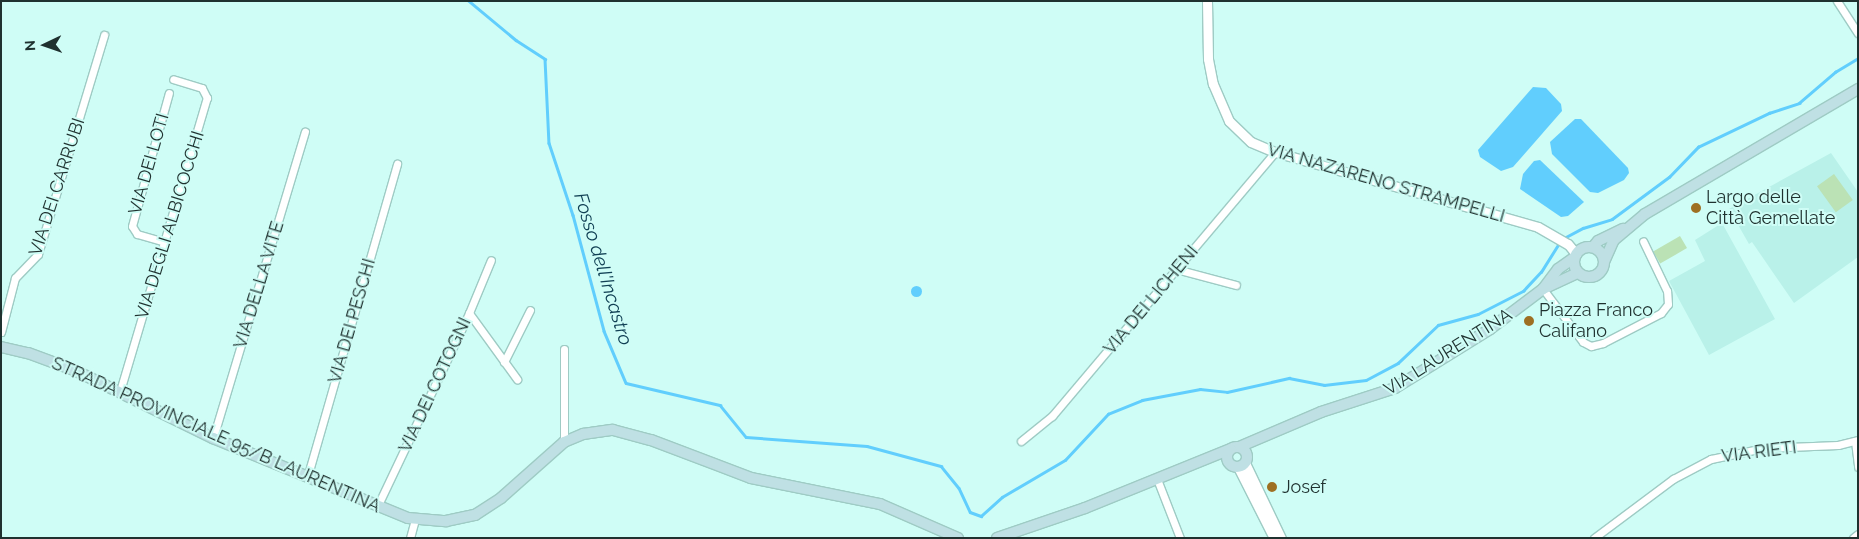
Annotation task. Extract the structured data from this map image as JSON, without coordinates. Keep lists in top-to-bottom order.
{
  "streets": {
    "main road": ["VIA LAURENTINA", "STRADA PROVINCIALE 95/B LAURENTINA"],
    "street": [
      "VIA DEI LOTI",
      "VIA NAZARENO STRAMPELLI",
      "VIA DEI CARRUBI",
      "VIA DEGLI ALBICOCCHI",
      "VIA DELLA VITE",
      "VIA DEI LICHENI",
      "VIA DEI PESCHI",
      "VIA DEI COTOGNI",
      "VIA RIETI"
    ]
  },
  "crossings": [
    ["VIA DEI LOTI", "VIA DEGLI ALBICOCCHI"],
    ["VIA NAZARENO STRAMPELLI", "VIA DEI LICHENI"],
    ["VIA NAZARENO STRAMPELLI", "VIA LAURENTINA"],
    ["VIA DEGLI ALBICOCCHI", "STRADA PROVINCIALE 95/B LAURENTINA"],
    ["VIA DELLA VITE", "STRADA PROVINCIALE 95/B LAURENTINA"],
    ["VIA DEI PESCHI", "STRADA PROVINCIALE 95/B LAURENTINA"],
    ["VIA DEI COTOGNI", "STRADA PROVINCIALE 95/B LAURENTINA"]
  ],
  "water": ["Fosso dell'Incastro"],
  "places": ["Largo delle Città Gemellate", "Piazza Franco Califano", "Josef"],
  "north": "left"
}
